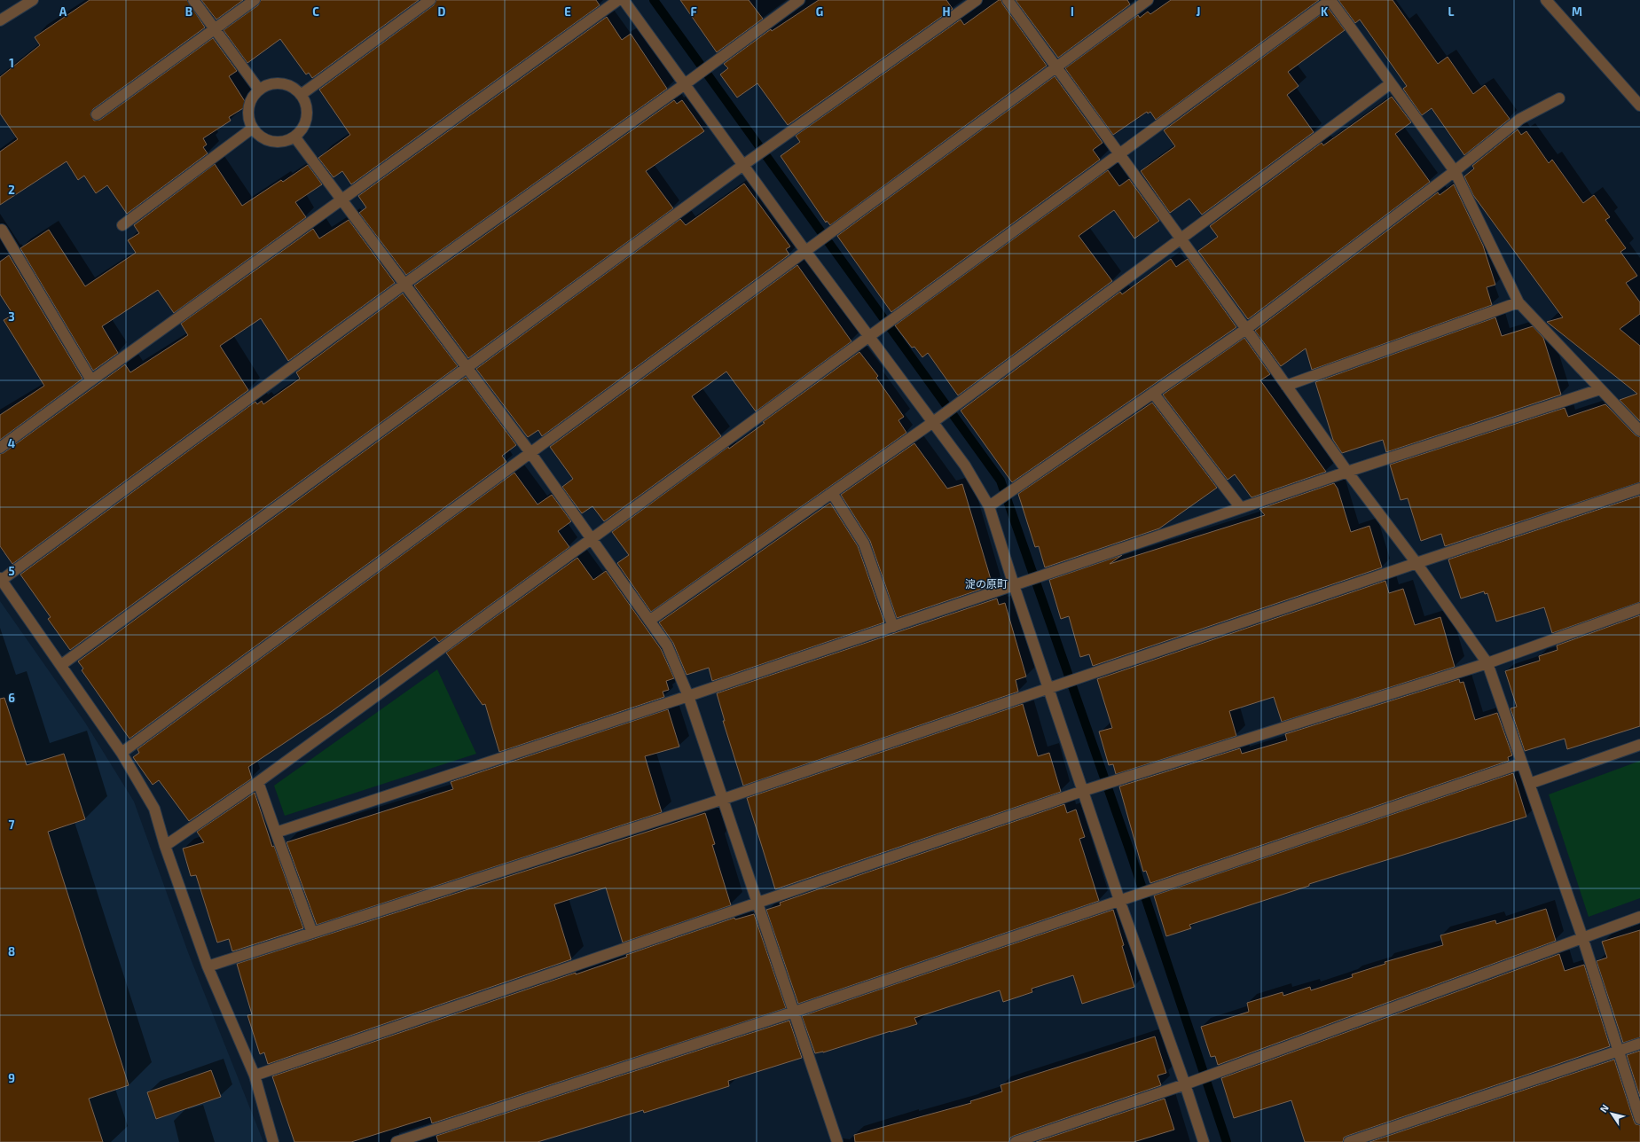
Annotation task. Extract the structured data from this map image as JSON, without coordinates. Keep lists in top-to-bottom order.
{
  "districts": ["淀の原町"],
  "north": "top left",
  "grid": {
    "columns": [
      "A",
      "B",
      "C",
      "D",
      "E",
      "F",
      "G",
      "H",
      "I",
      "J",
      "K",
      "L",
      "M"
    ],
    "rows": [
      "1",
      "2",
      "3",
      "4",
      "5",
      "6",
      "7",
      "8",
      "9"
    ]
  }
}
